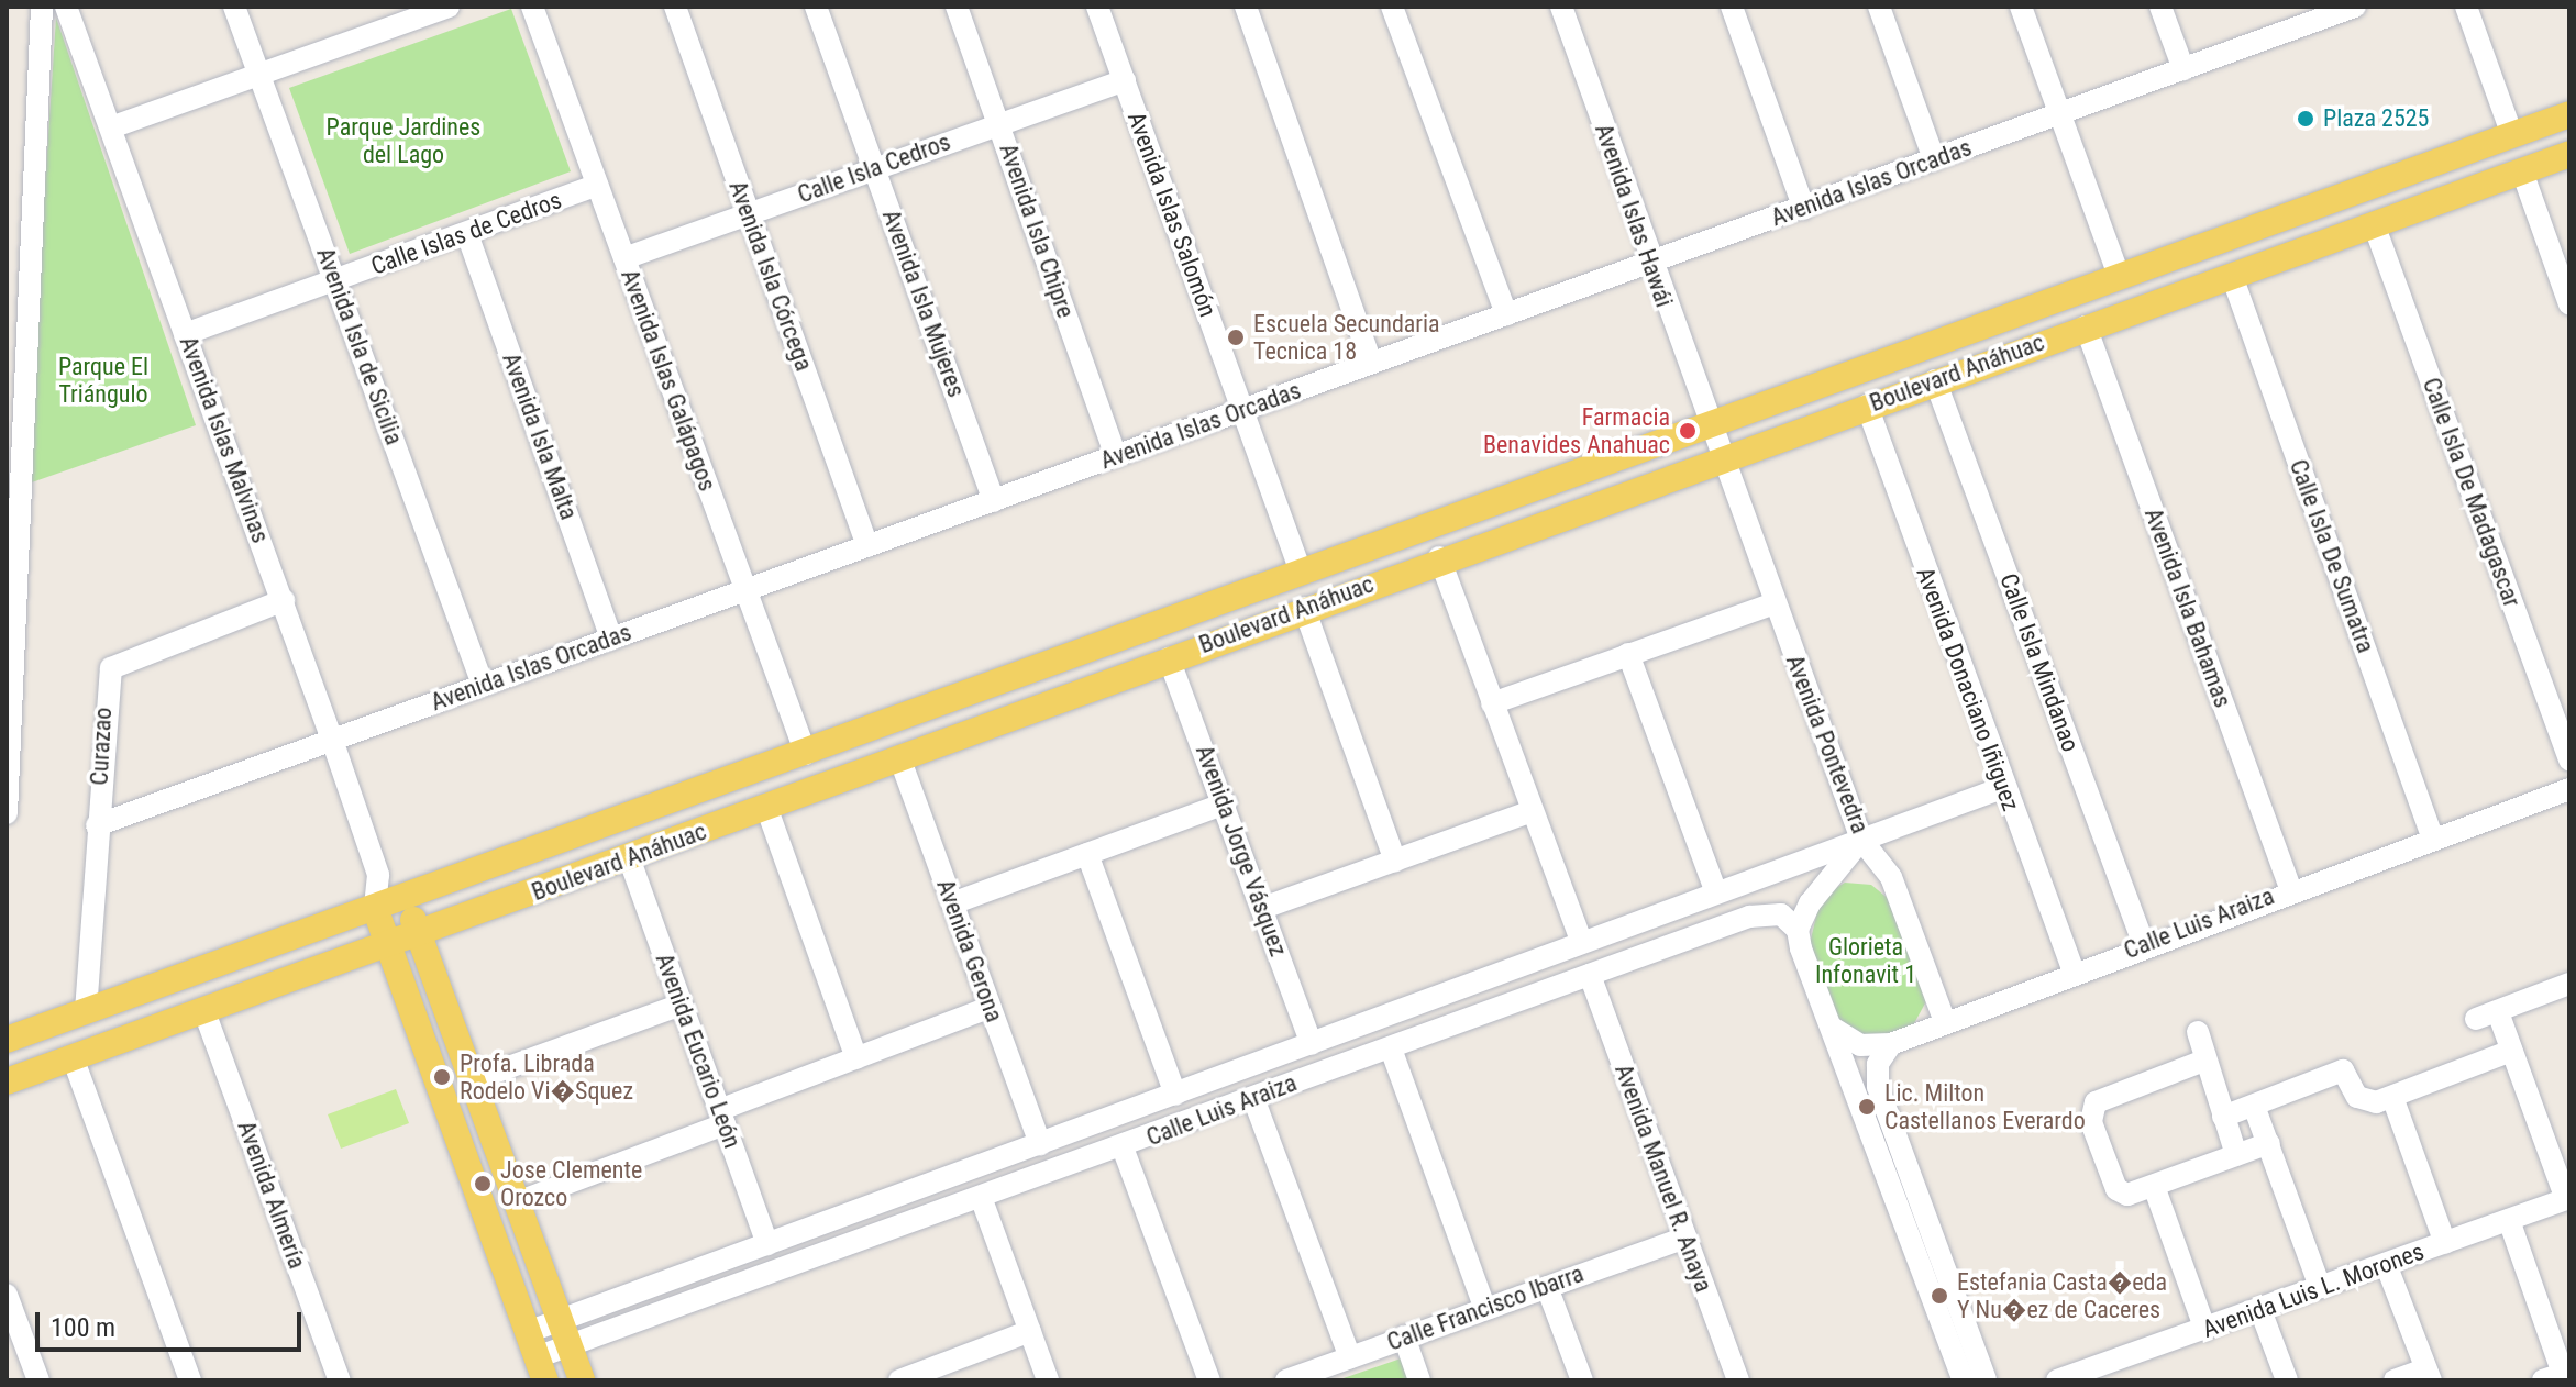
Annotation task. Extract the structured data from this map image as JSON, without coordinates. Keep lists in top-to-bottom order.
{
  "streets": {
    "main road": ["Boulevard Anáhuac"],
    "street": [
      "Calle Isla Cedros",
      "Avenida Islas Orcadas",
      "Avenida Islas Salomón",
      "Avenida Islas Hawái",
      "Avenida Isla Chipre",
      "Calle Islas de Cedros",
      "Avenida Isla Córcega",
      "Avenida Isla Mujeres",
      "Avenida Isla de Sicilia",
      "Avenida Islas Galápagos",
      "Avenida Isla Malta",
      "Avenida Islas Malvinas",
      "Calle Isla De Madagascar",
      "Calle Isla De Sumatra",
      "Avenida Isla Bahamas",
      "Calle Isla Mindanao",
      "Avenida Donaciano Iñiguez",
      "Avenida Pontevedra",
      "Curazao",
      "Avenida Jorge Vásquez",
      "Calle Luis Araiza",
      "Avenida Gerona",
      "Avenida Eucario León",
      "Avenida Manuel R. Anaya",
      "Avenida Almería",
      "Avenida Luis L. Morones",
      "Calle Francisco Ibarra"
    ]
  },
  "crossings": [
    ["Calle Isla Cedros", "Avenida Islas Salomón"],
    ["Calle Isla Cedros", "Avenida Isla Chipre"],
    ["Calle Isla Cedros", "Avenida Isla Córcega"],
    ["Calle Isla Cedros", "Avenida Isla Mujeres"],
    ["Calle Isla Cedros", "Avenida Islas Galápagos"],
    ["Avenida Islas Orcadas", "Avenida Islas Salomón"],
    ["Avenida Islas Orcadas", "Avenida Islas Hawái"],
    ["Avenida Islas Orcadas", "Avenida Isla Chipre"],
    ["Avenida Islas Orcadas", "Avenida Isla Córcega"],
    ["Avenida Islas Orcadas", "Avenida Isla Mujeres"],
    ["Avenida Islas Orcadas", "Avenida Isla de Sicilia"],
    ["Avenida Islas Orcadas", "Avenida Islas Galápagos"],
    ["Avenida Islas Orcadas", "Avenida Isla Malta"],
    ["Avenida Islas Orcadas", "Avenida Islas Malvinas"],
    ["Avenida Islas Orcadas", "Curazao"],
    ["Avenida Islas Salomón", "Boulevard Anáhuac"],
    ["Avenida Islas Hawái", "Boulevard Anáhuac"],
    ["Avenida Islas Hawái", "Avenida Pontevedra"],
    ["Calle Islas de Cedros", "Avenida Isla de Sicilia"],
    ["Calle Islas de Cedros", "Avenida Islas Galápagos"],
    ["Calle Islas de Cedros", "Avenida Isla Malta"],
    ["Calle Islas de Cedros", "Avenida Islas Malvinas"],
    ["Boulevard Anáhuac", "Avenida Islas Galápagos"],
    ["Boulevard Anáhuac", "Avenida Islas Malvinas"],
    ["Boulevard Anáhuac", "Calle Isla De Madagascar"],
    ["Boulevard Anáhuac", "Calle Isla De Sumatra"],
    ["Boulevard Anáhuac", "Avenida Isla Bahamas"],
    ["Boulevard Anáhuac", "Calle Isla Mindanao"],
    ["Boulevard Anáhuac", "Avenida Donaciano Iñiguez"],
    ["Boulevard Anáhuac", "Avenida Pontevedra"],
    ["Boulevard Anáhuac", "Curazao"],
    ["Boulevard Anáhuac", "Avenida Jorge Vásquez"],
    ["Boulevard Anáhuac", "Avenida Gerona"],
    ["Boulevard Anáhuac", "Avenida Eucario León"],
    ["Boulevard Anáhuac", "Avenida Almería"],
    ["Avenida Islas Malvinas", "Curazao"],
    ["Calle Isla De Sumatra", "Calle Luis Araiza"],
    ["Avenida Isla Bahamas", "Calle Luis Araiza"],
    ["Calle Isla Mindanao", "Calle Luis Araiza"],
    ["Avenida Donaciano Iñiguez", "Calle Luis Araiza"],
    ["Avenida Pontevedra", "Calle Luis Araiza"],
    ["Avenida Jorge Vásquez", "Calle Luis Araiza"],
    ["Calle Luis Araiza", "Avenida Gerona"],
    ["Calle Luis Araiza", "Avenida Eucario León"],
    ["Calle Luis Araiza", "Avenida Manuel R. Anaya"],
    ["Avenida Manuel R. Anaya", "Calle Francisco Ibarra"]
  ],
  "parks": ["Parque Jardines del Lago", "Parque El Triángulo", "Glorieta Infonavit 1"],
  "places": [
    "Plaza 2525",
    "Escuela Secundaria Tecnica 18",
    "Farmacia Benavides Anahuac",
    "Profa. Librada Rodelo Vi�Squez",
    "Lic. Milton Castellanos Everardo",
    "Jose Clemente Orozco",
    "Estefania Casta�eda Y Nu�ez de Caceres"
  ],
  "scale_bar": "100 m"
}
